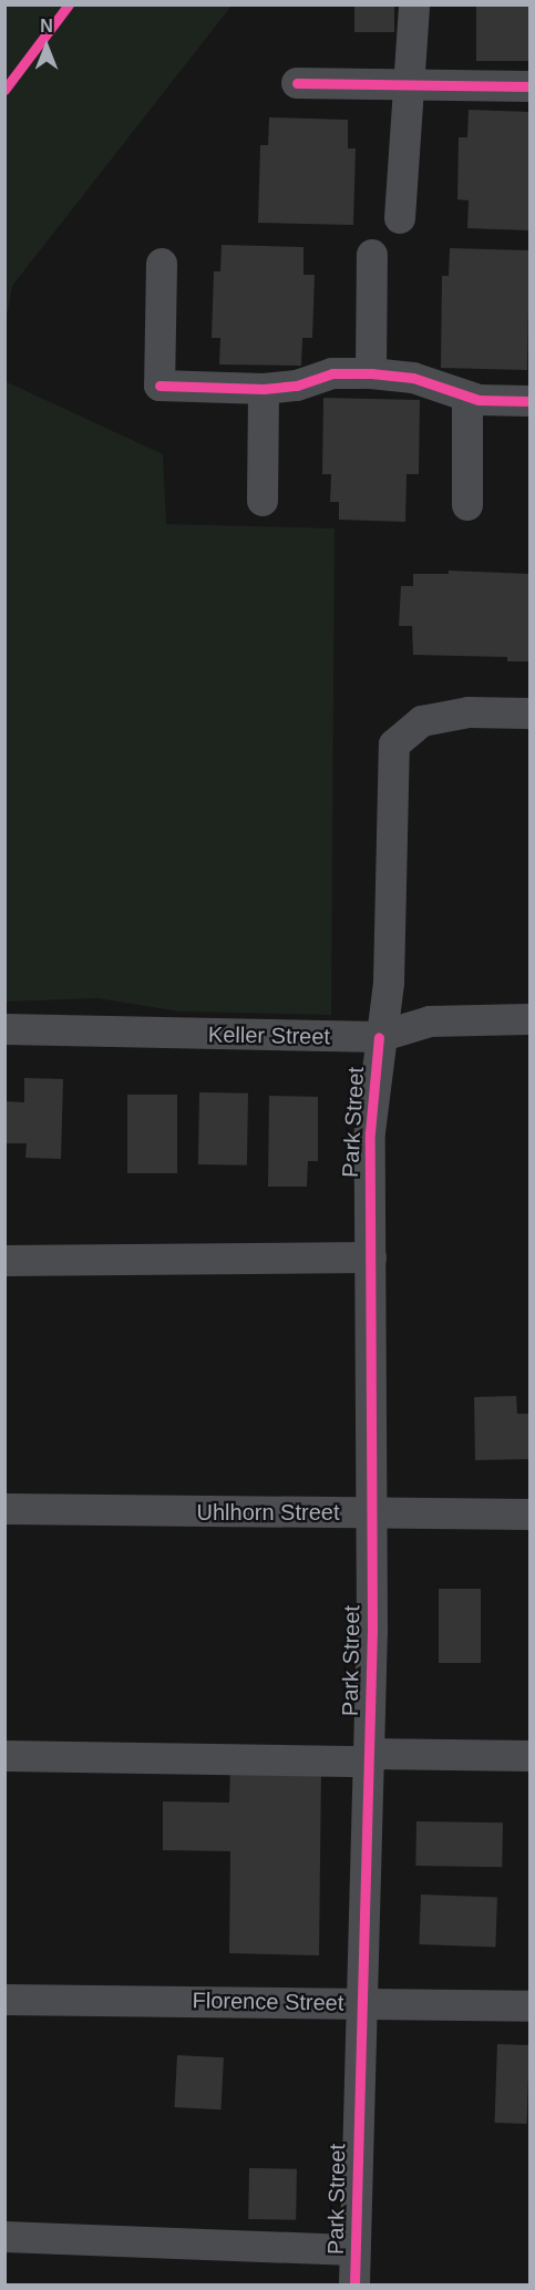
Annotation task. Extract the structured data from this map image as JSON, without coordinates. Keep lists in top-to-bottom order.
{
  "streets": {
    "street": [
      "Keller Street",
      "Park Street",
      "Uhlhorn Street",
      "Florence Street"
    ]
  },
  "crossings": [
    ["Keller Street", "Park Street"],
    ["Park Street", "Uhlhorn Street"],
    ["Park Street", "Florence Street"]
  ],
  "north": "top"
}
